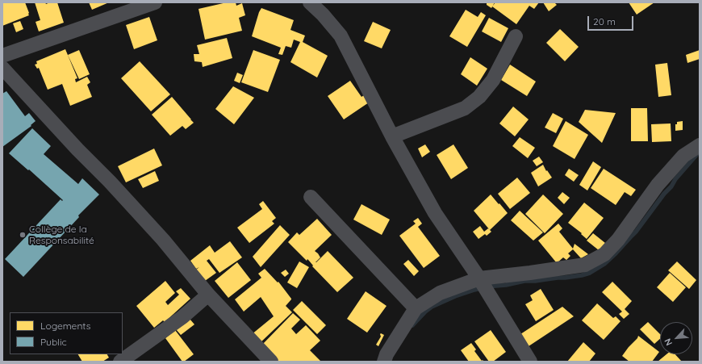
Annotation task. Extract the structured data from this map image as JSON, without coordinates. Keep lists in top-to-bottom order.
{
  "places": ["Collège de la Responsabilité"],
  "legend": ["Logements", "Public"],
  "scale_bar": "20 m",
  "north": "bottom left"
}
